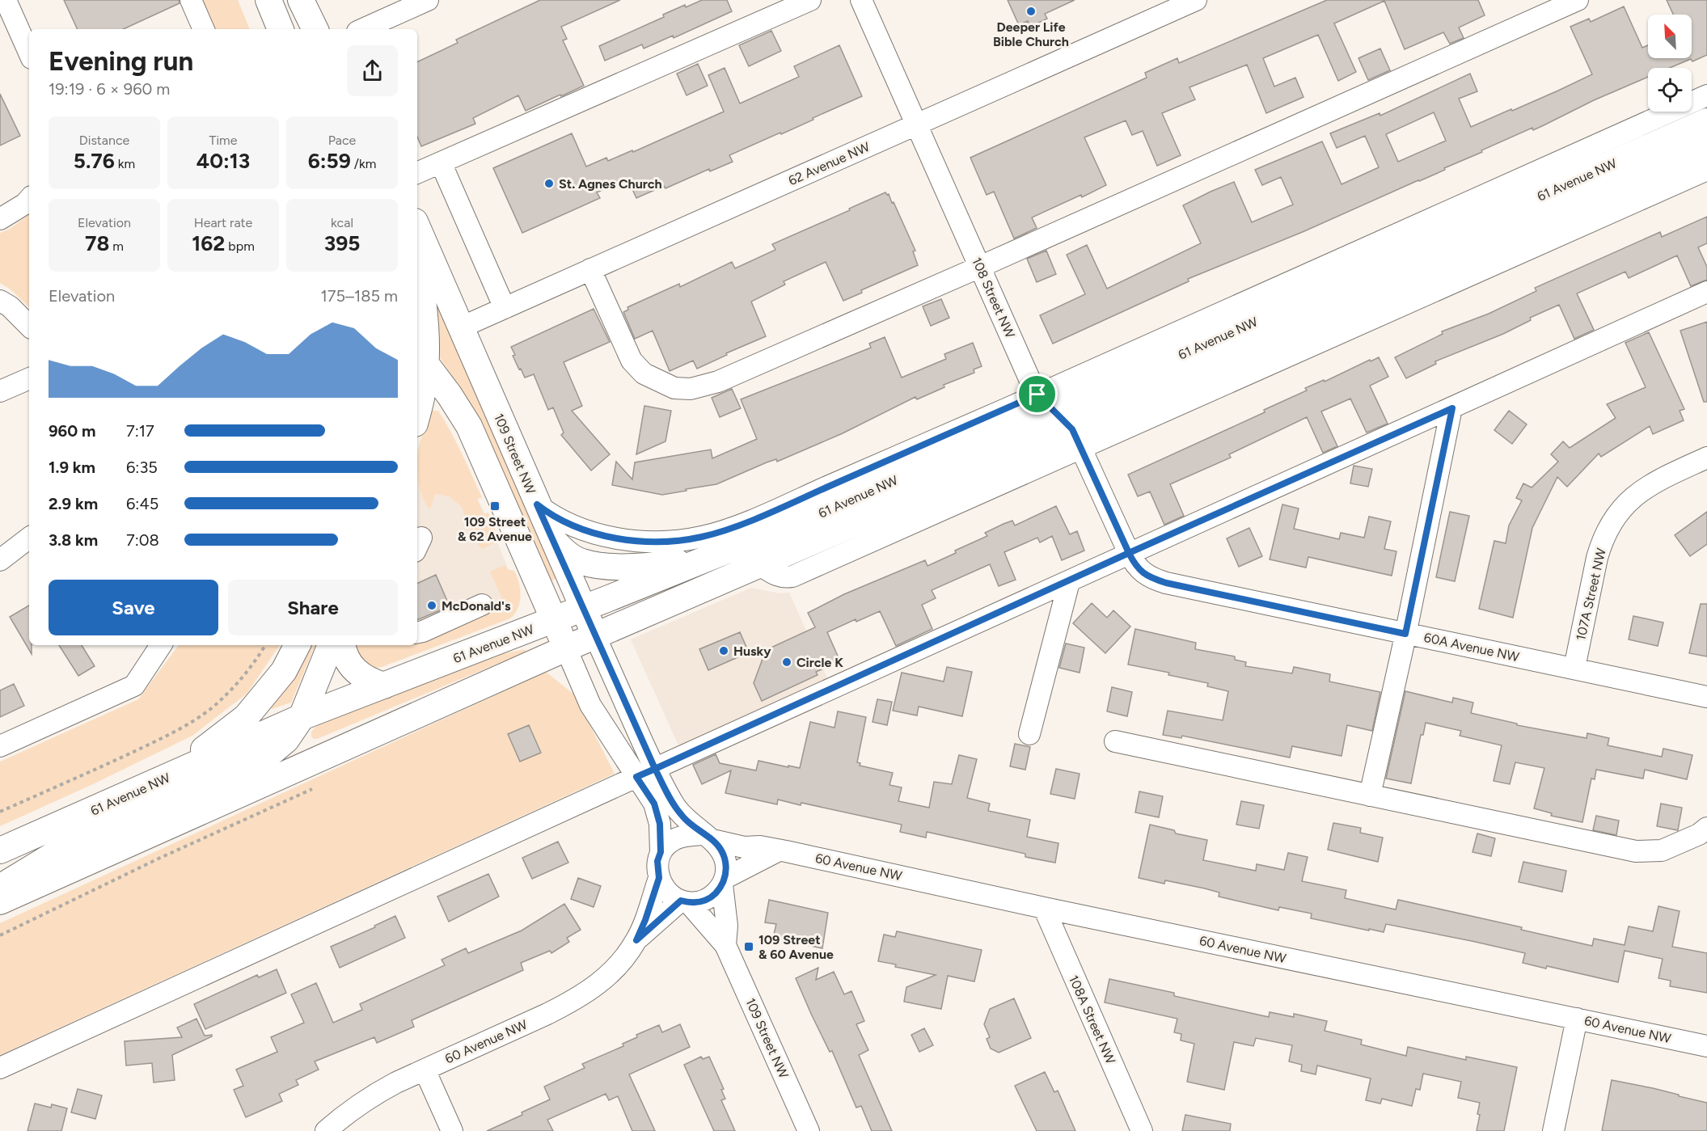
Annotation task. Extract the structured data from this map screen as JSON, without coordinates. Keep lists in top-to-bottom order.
{
  "streets": {
    "main road": ["61 Avenue NW", "109 Street NW"],
    "street": [
      "62 Avenue NW",
      "108 Street NW",
      "107A Street NW",
      "60A Avenue NW",
      "60 Avenue NW",
      "108A Street NW"
    ]
  },
  "crossings": [
    ["62 Avenue NW", "108 Street NW"],
    ["62 Avenue NW", "109 Street NW"],
    ["61 Avenue NW", "108 Street NW"],
    ["61 Avenue NW", "109 Street NW"],
    ["108 Street NW", "60A Avenue NW"],
    ["109 Street NW", "60 Avenue NW"],
    ["107A Street NW", "60A Avenue NW"],
    ["60 Avenue NW", "108A Street NW"]
  ],
  "places": {
    "other": [
      "Deeper Life Bible Church",
      "St. Agnes Church",
      "McDonald's",
      "Husky",
      "Circle K"
    ],
    "transit": ["109 Street & 62 Avenue", "109 Street & 60 Avenue"]
  },
  "north": "top left",
  "page": {
    "heading": ["Evening run", "19:19 · 6 × 960 m"],
    "stats": [
      ["Distance", "5.76 km"],
      ["Time", "40:13"],
      ["Pace", "6:59 /km"],
      ["Elevation", "78 m"],
      ["Heart rate", "162 bpm"],
      ["kcal", "395"]
    ],
    "chart": ["Elevation", "175–185 m"],
    "list": [
      {
        "name": "960 m",
        "note": "7:17"
      },
      {
        "name": "1.9 km",
        "note": "6:35"
      },
      {
        "name": "2.9 km",
        "note": "6:45"
      },
      {
        "name": "3.8 km",
        "note": "7:08"
      }
    ],
    "buttons": ["Save", "Share"]
  }
}
